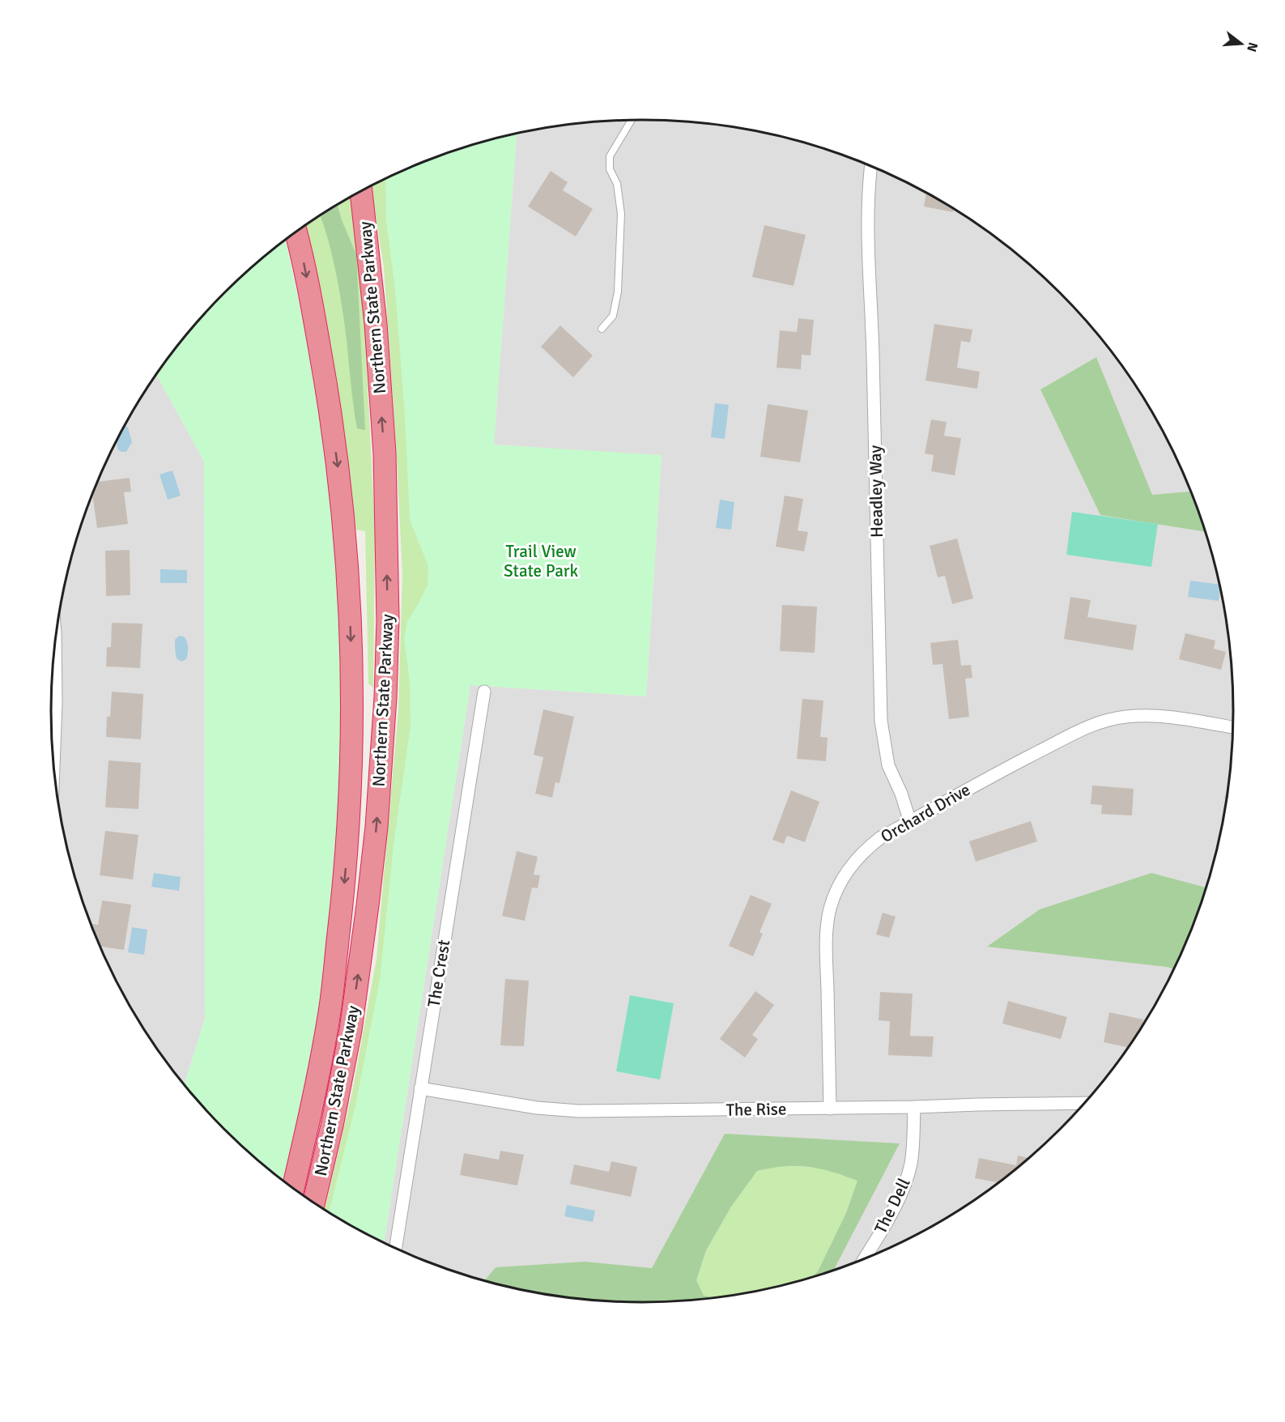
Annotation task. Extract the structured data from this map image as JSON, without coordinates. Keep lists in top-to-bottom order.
{
  "streets": {
    "highway": ["Northern State Parkway"],
    "street": [
      "Headley Way",
      "Orchard Drive",
      "The Crest",
      "The Rise",
      "The Dell"
    ]
  },
  "crossings": [
    ["Headley Way", "Orchard Drive"],
    ["Orchard Drive", "The Rise"],
    ["The Crest", "The Rise"],
    ["The Rise", "The Dell"]
  ],
  "parks": ["Trail View State Park"],
  "north": "right"
}
